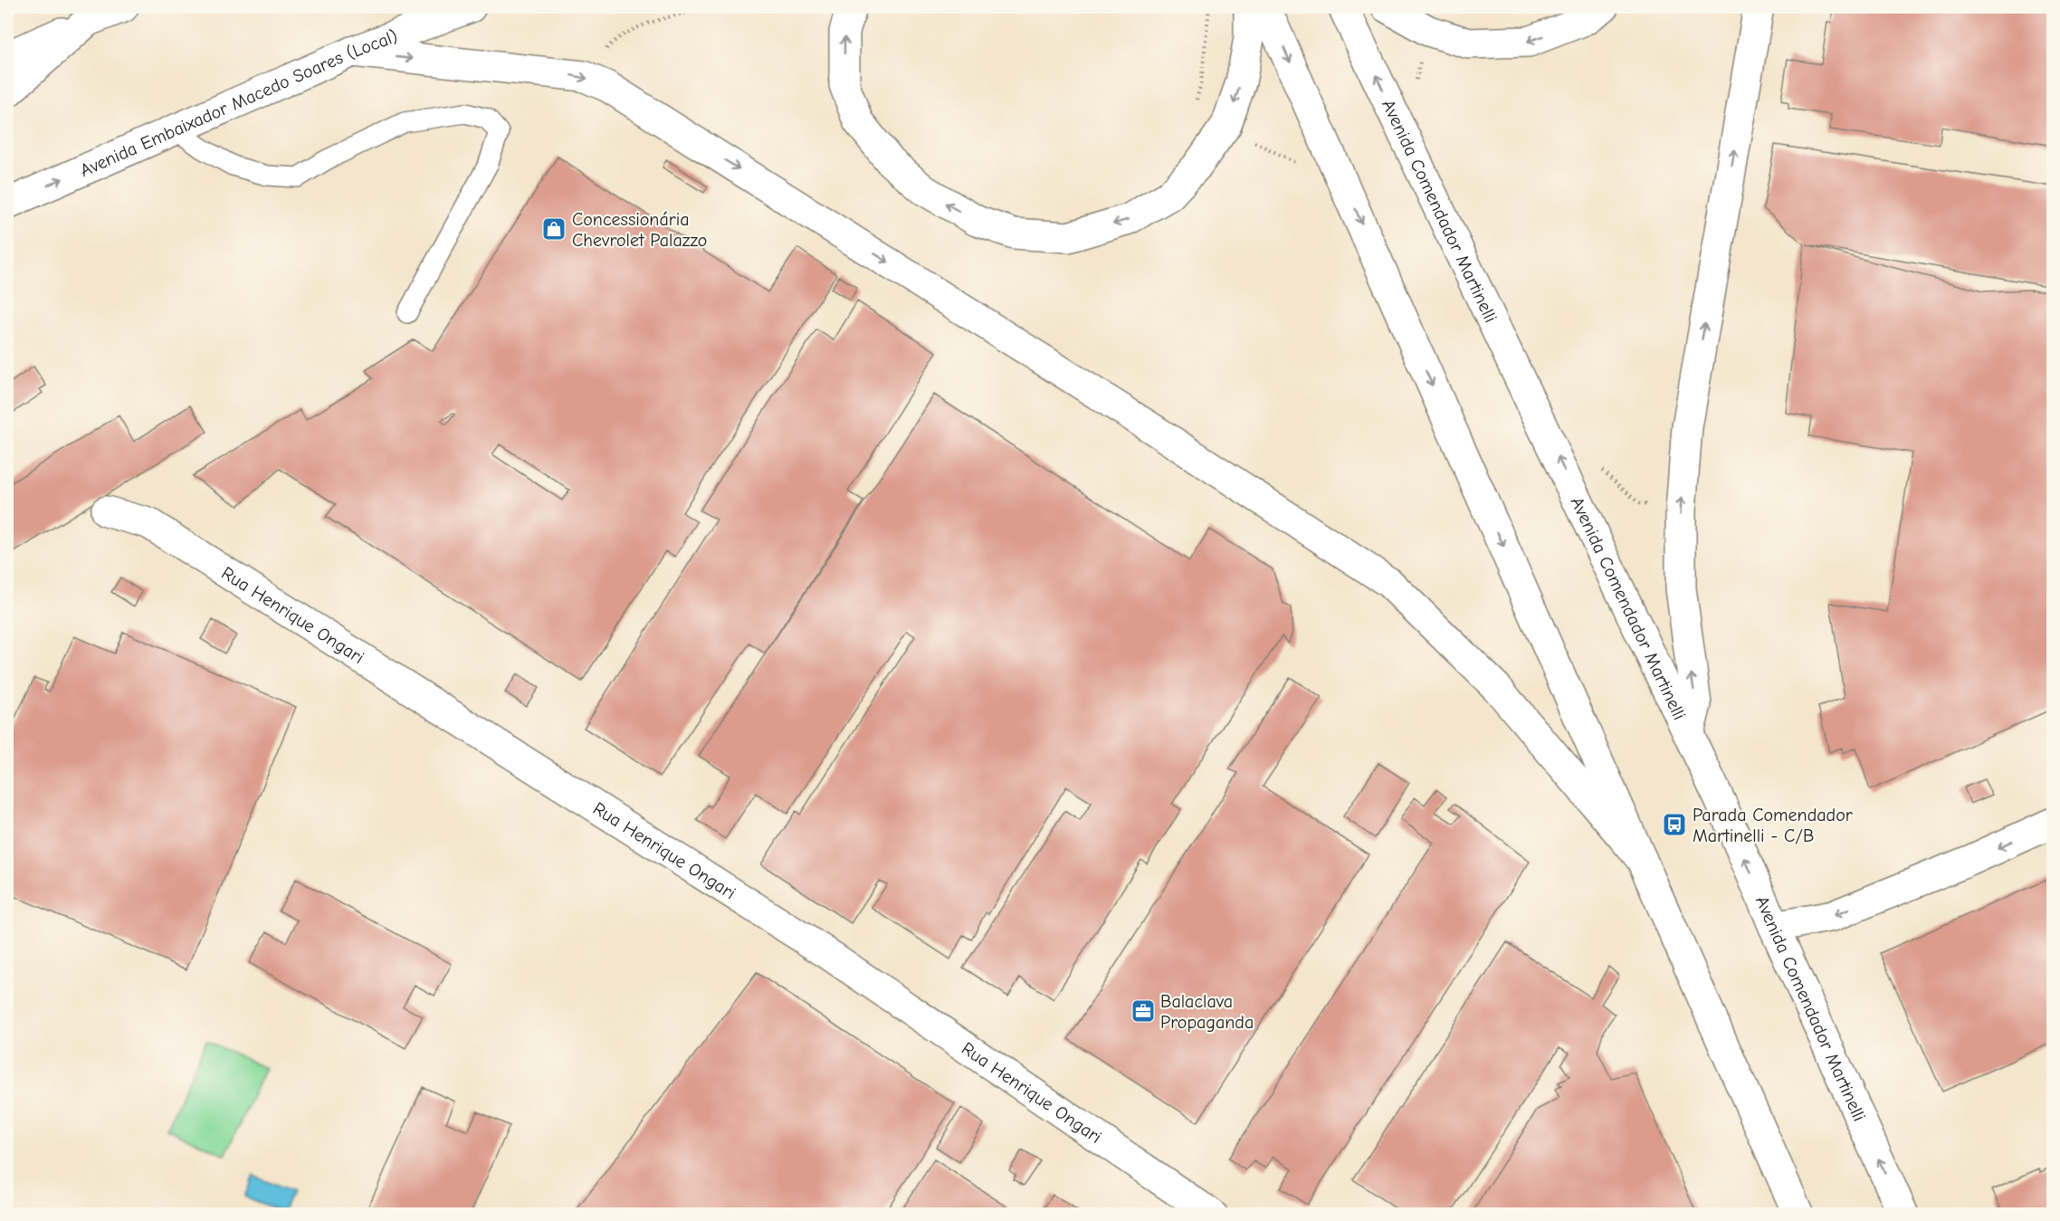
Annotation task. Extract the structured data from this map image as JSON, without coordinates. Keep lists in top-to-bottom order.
{
  "streets": {
    "main road": ["Avenida Embaixador Macedo Soares (Local)", "Avenida Comendador Martinelli", "Rua Henrique Ongari"]
  },
  "places": {
    "shop": ["Concessionária Chevrolet Palazzo"],
    "bus stop": ["Parada Comendador Martinelli - C/B"],
    "office": ["Balaclava Propaganda"]
  }
}
